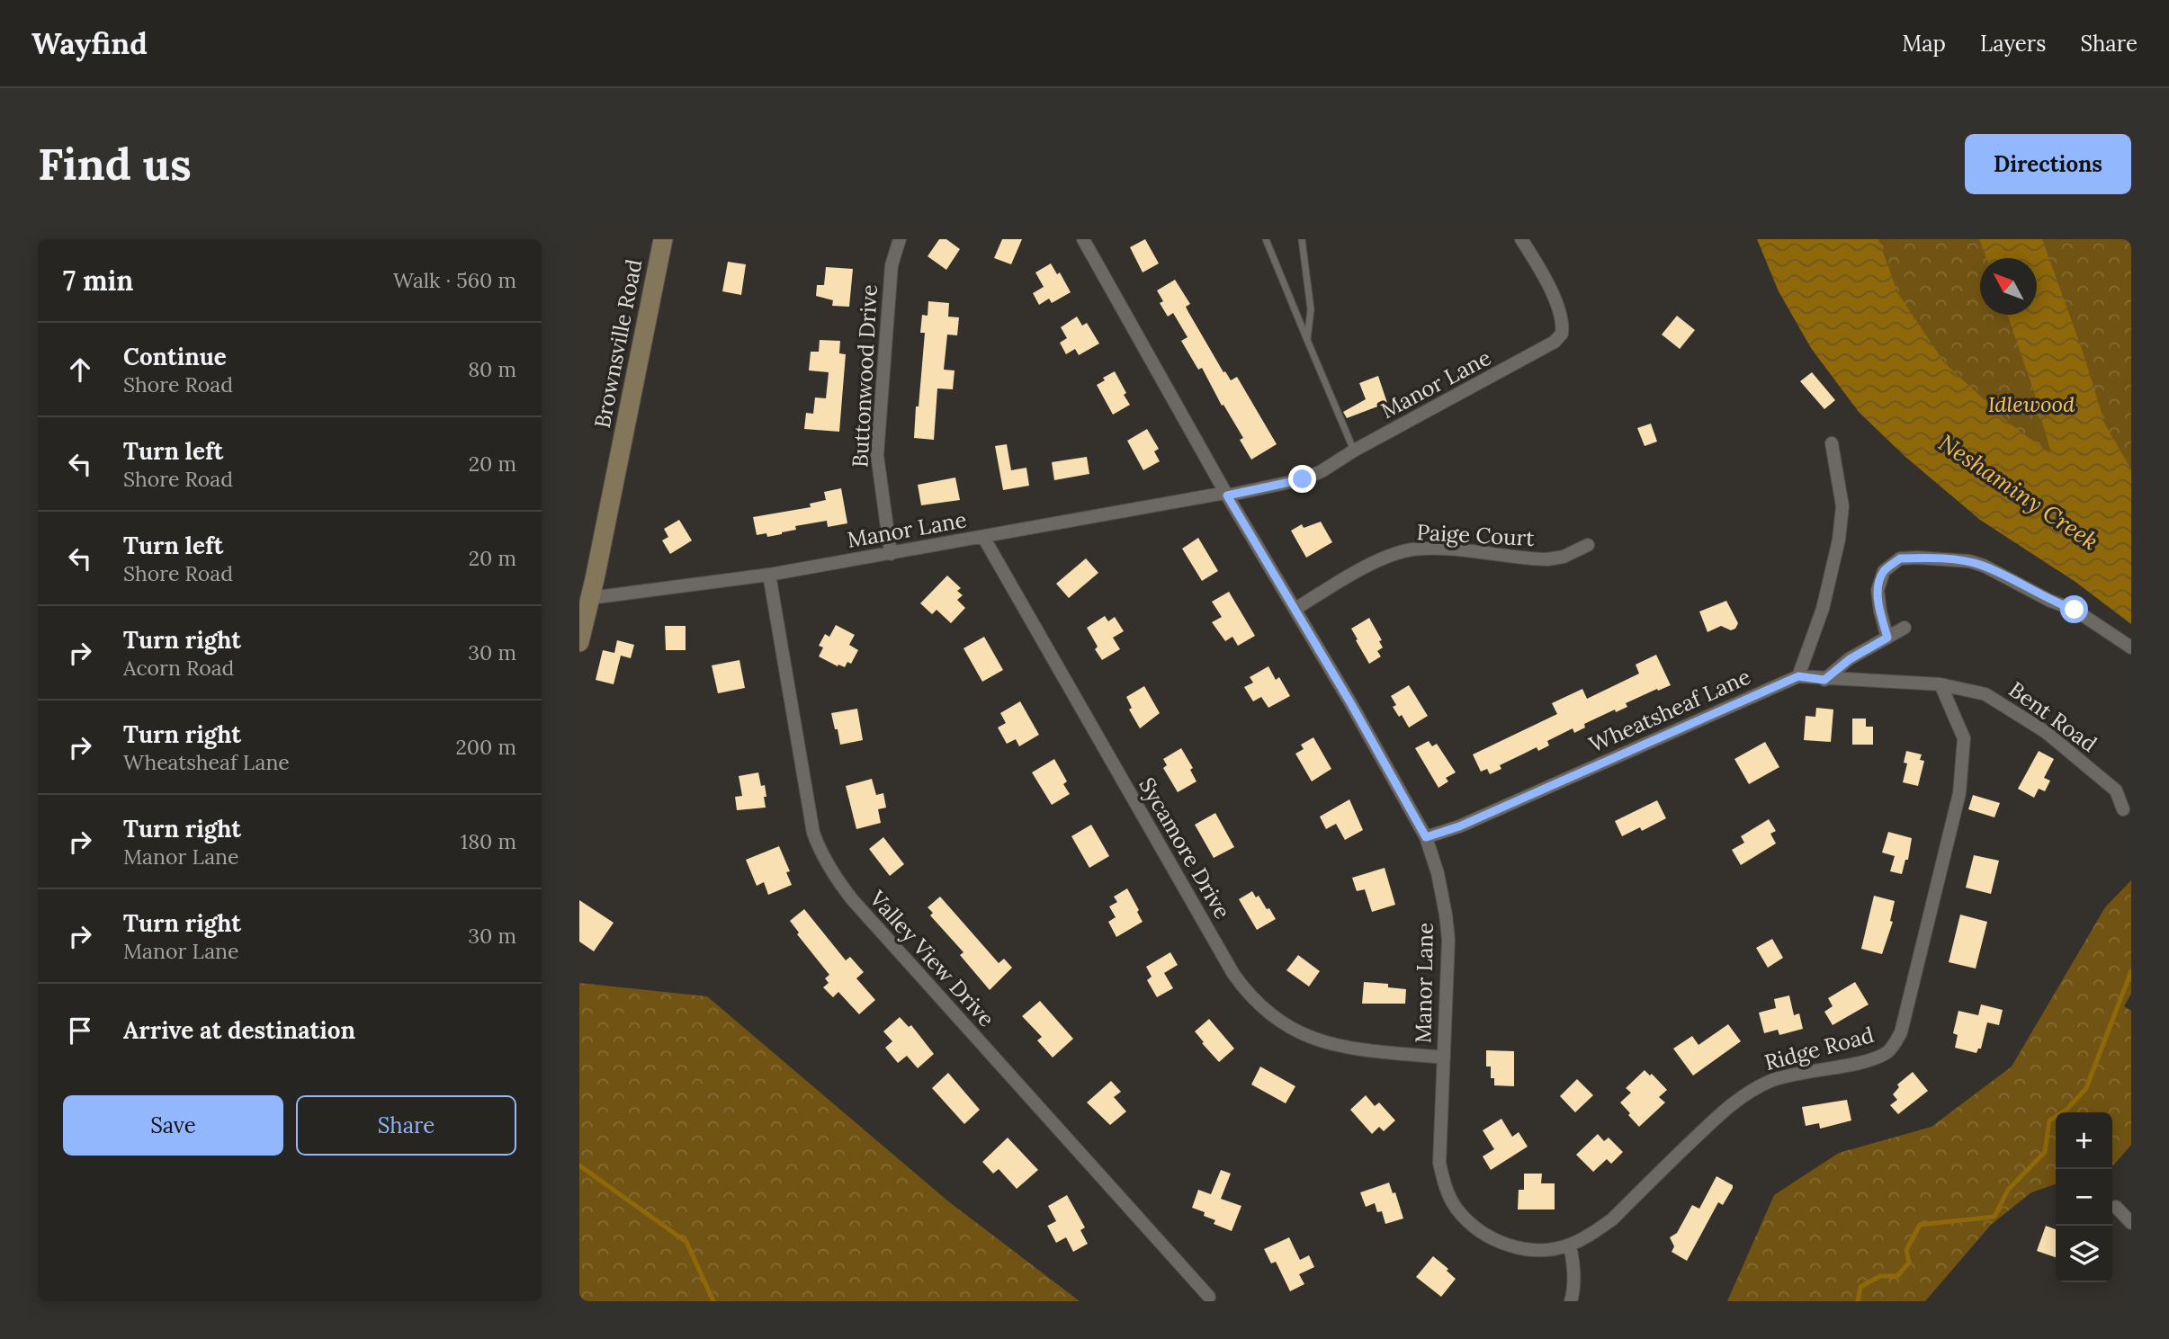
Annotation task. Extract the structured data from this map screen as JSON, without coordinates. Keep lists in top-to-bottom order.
{
  "streets": {
    "street": [
      "Brownsville Road",
      "Buttonwood Drive",
      "Manor Lane",
      "Paige Court",
      "Wheatsheaf Lane",
      "Bent Road",
      "Sycamore Drive",
      "Valley View Drive",
      "Ridge Road"
    ]
  },
  "crossings": [
    ["Brownsville Road", "Manor Lane"],
    ["Buttonwood Drive", "Manor Lane"],
    ["Manor Lane", "Paige Court"],
    ["Manor Lane", "Wheatsheaf Lane"],
    ["Manor Lane", "Sycamore Drive"],
    ["Manor Lane", "Valley View Drive"],
    ["Manor Lane", "Ridge Road"],
    ["Bent Road", "Ridge Road"]
  ],
  "water": ["Neshaminy Creek"],
  "parks": ["Idlewood"],
  "north": "top left",
  "page": {
    "header": "Wayfind",
    "nav": ["Map", "Layers", "Share"],
    "buttons": [
      "Directions",
      ["Save", "Share"]
    ],
    "title": "Find us",
    "heading": ["7 min", "Walk · 560 m"],
    "list": [
      ["Continue", "Shore Road", "80 m"],
      ["Turn left", "Shore Road", "20 m"],
      ["Turn left", "Shore Road", "20 m"],
      ["Turn right", "Acorn Road", "30 m"],
      ["Turn right", "Wheatsheaf Lane", "200 m"],
      ["Turn right", "Manor Lane", "180 m"],
      ["Turn right", "Manor Lane", "30 m"],
      "Arrive at destination"
    ],
    "map_buttons": ["+", "−"]
  }
}
